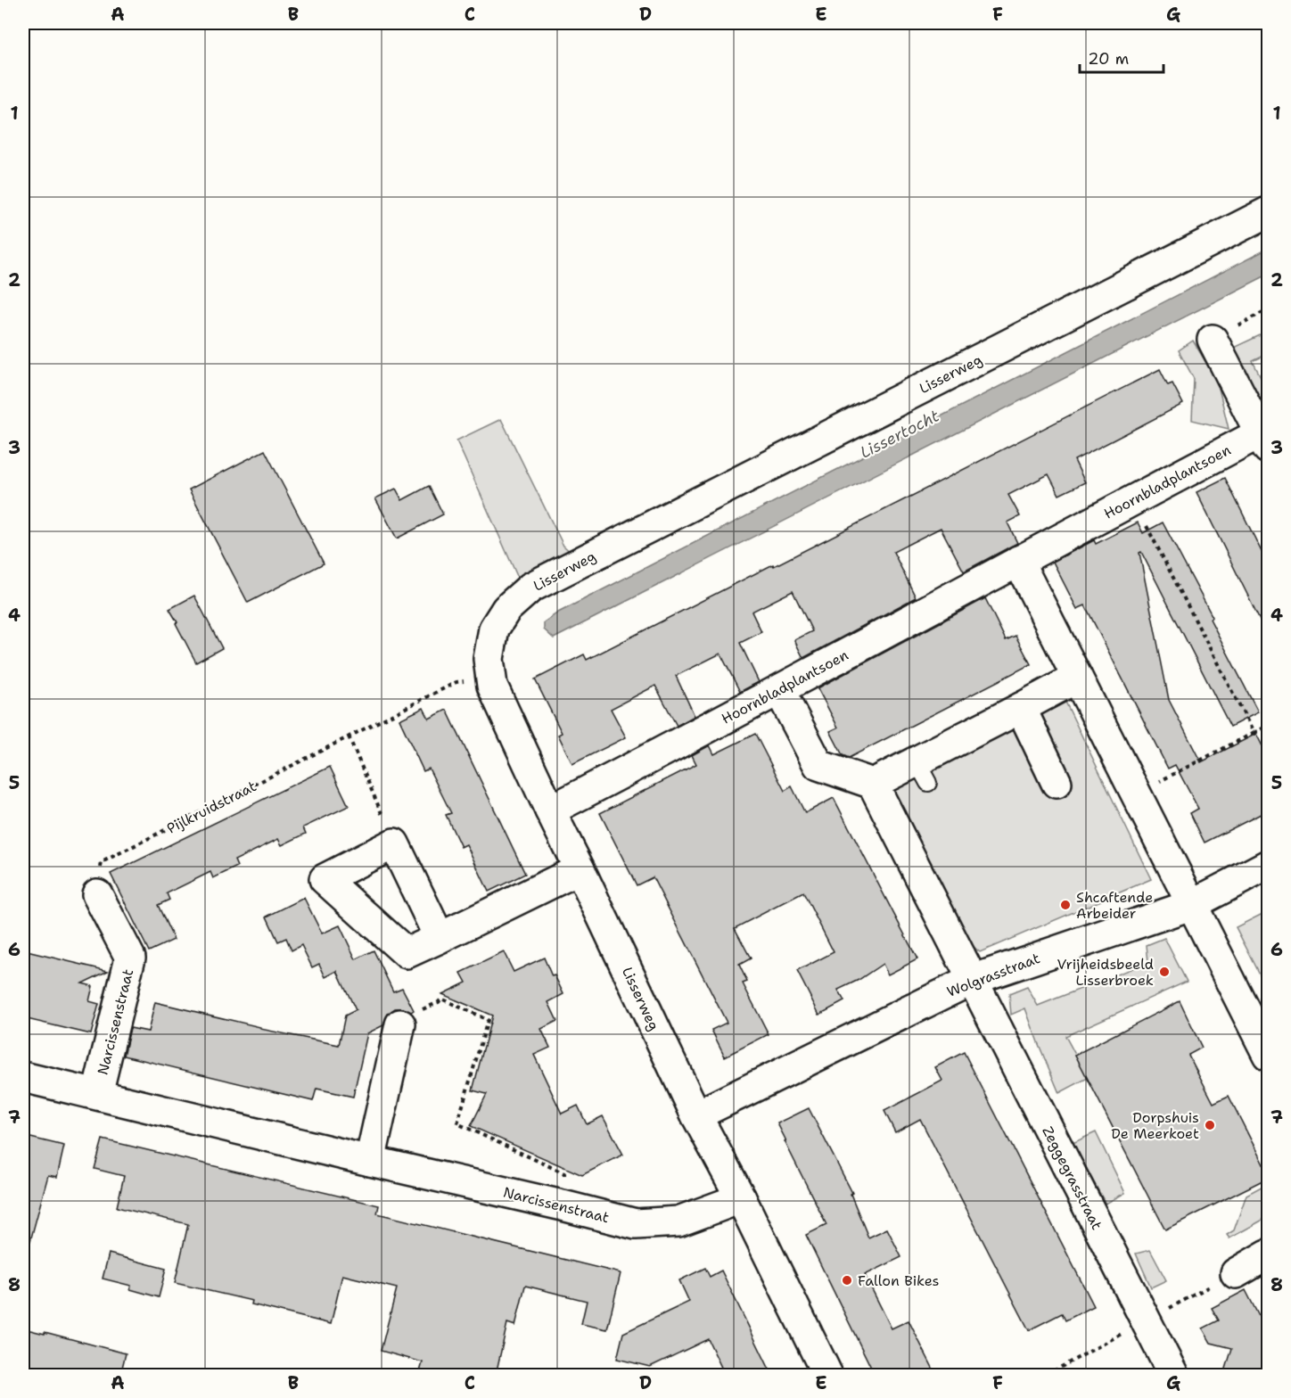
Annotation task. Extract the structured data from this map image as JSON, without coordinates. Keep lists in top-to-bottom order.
{
  "streets": {
    "street": [
      "Lisserweg",
      "Hoornbladplantsoen",
      "Wolgrasstraat",
      "Narcissenstraat",
      "Zeggegrasstraat"
    ],
    "path": ["Pijlkruidstraat"]
  },
  "crossings": [
    ["Lisserweg", "Hoornbladplantsoen"],
    ["Lisserweg", "Pijlkruidstraat"],
    ["Lisserweg", "Wolgrasstraat"],
    ["Lisserweg", "Narcissenstraat"],
    ["Pijlkruidstraat", "Narcissenstraat"],
    ["Wolgrasstraat", "Zeggegrasstraat"]
  ],
  "water": ["Lissertocht"],
  "places": [
    "Shcaftende Arbeider",
    "Vrijheidsbeeld Lisserbroek",
    "Dorpshuis De Meerkoet",
    "Fallon Bikes"
  ],
  "scale_bar": "20 m",
  "grid": {
    "columns": [
      "A",
      "B",
      "C",
      "D",
      "E",
      "F",
      "G"
    ],
    "rows": [
      "1",
      "2",
      "3",
      "4",
      "5",
      "6",
      "7",
      "8"
    ]
  }
}
